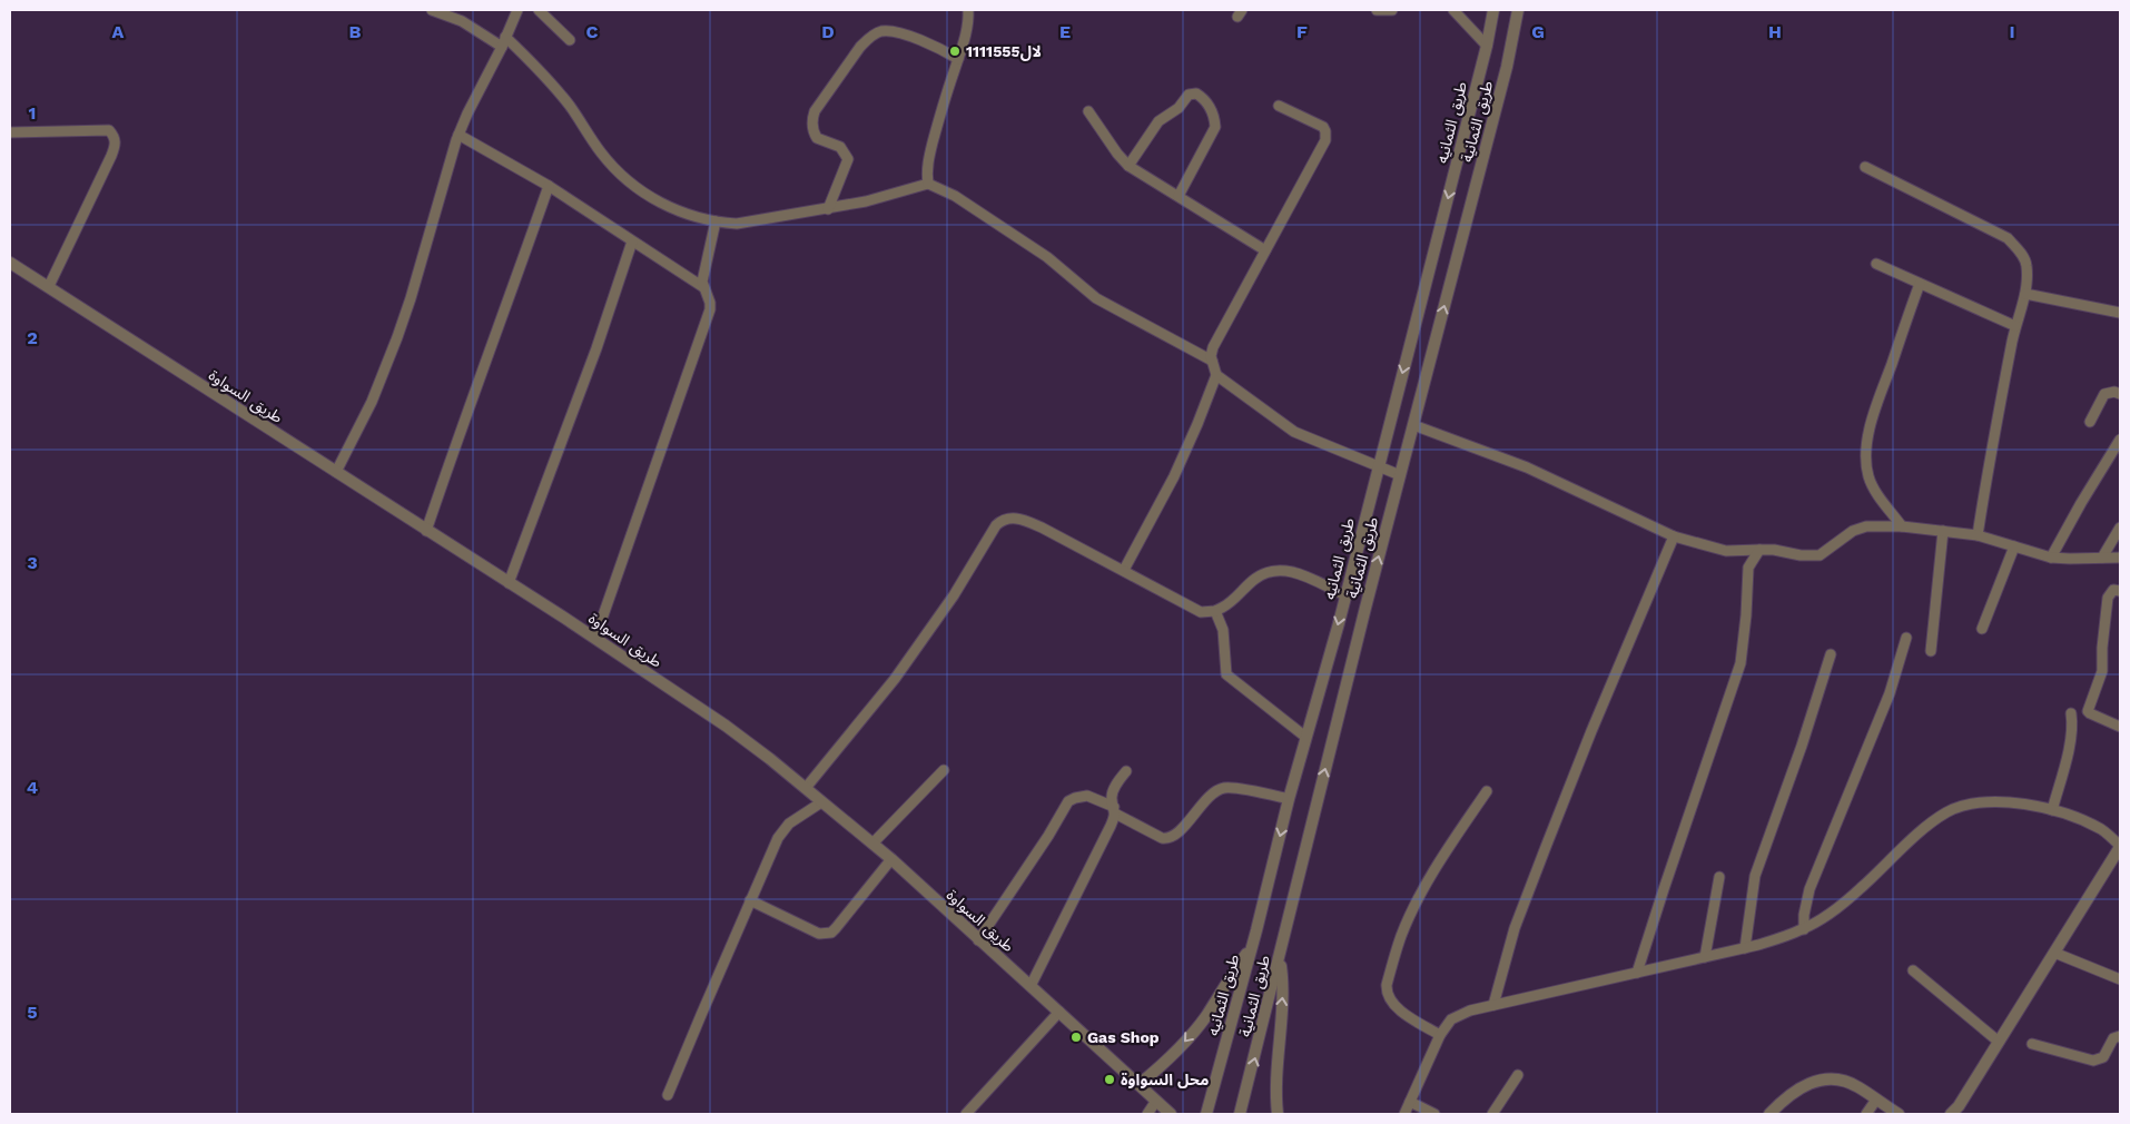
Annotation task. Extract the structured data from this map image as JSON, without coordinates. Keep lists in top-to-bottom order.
{
  "streets": {
    "street": ["طريق الثمانية", "طريق الثمانيه", "طريق السواوة"]
  },
  "one_way": ["طريق الثمانيه"],
  "places": ["1111555لال", "Gas Shop", "محل السواوة"],
  "grid": {
    "columns": [
      "A",
      "B",
      "C",
      "D",
      "E",
      "F",
      "G",
      "H",
      "I"
    ],
    "rows": [
      "1",
      "2",
      "3",
      "4",
      "5"
    ]
  }
}
